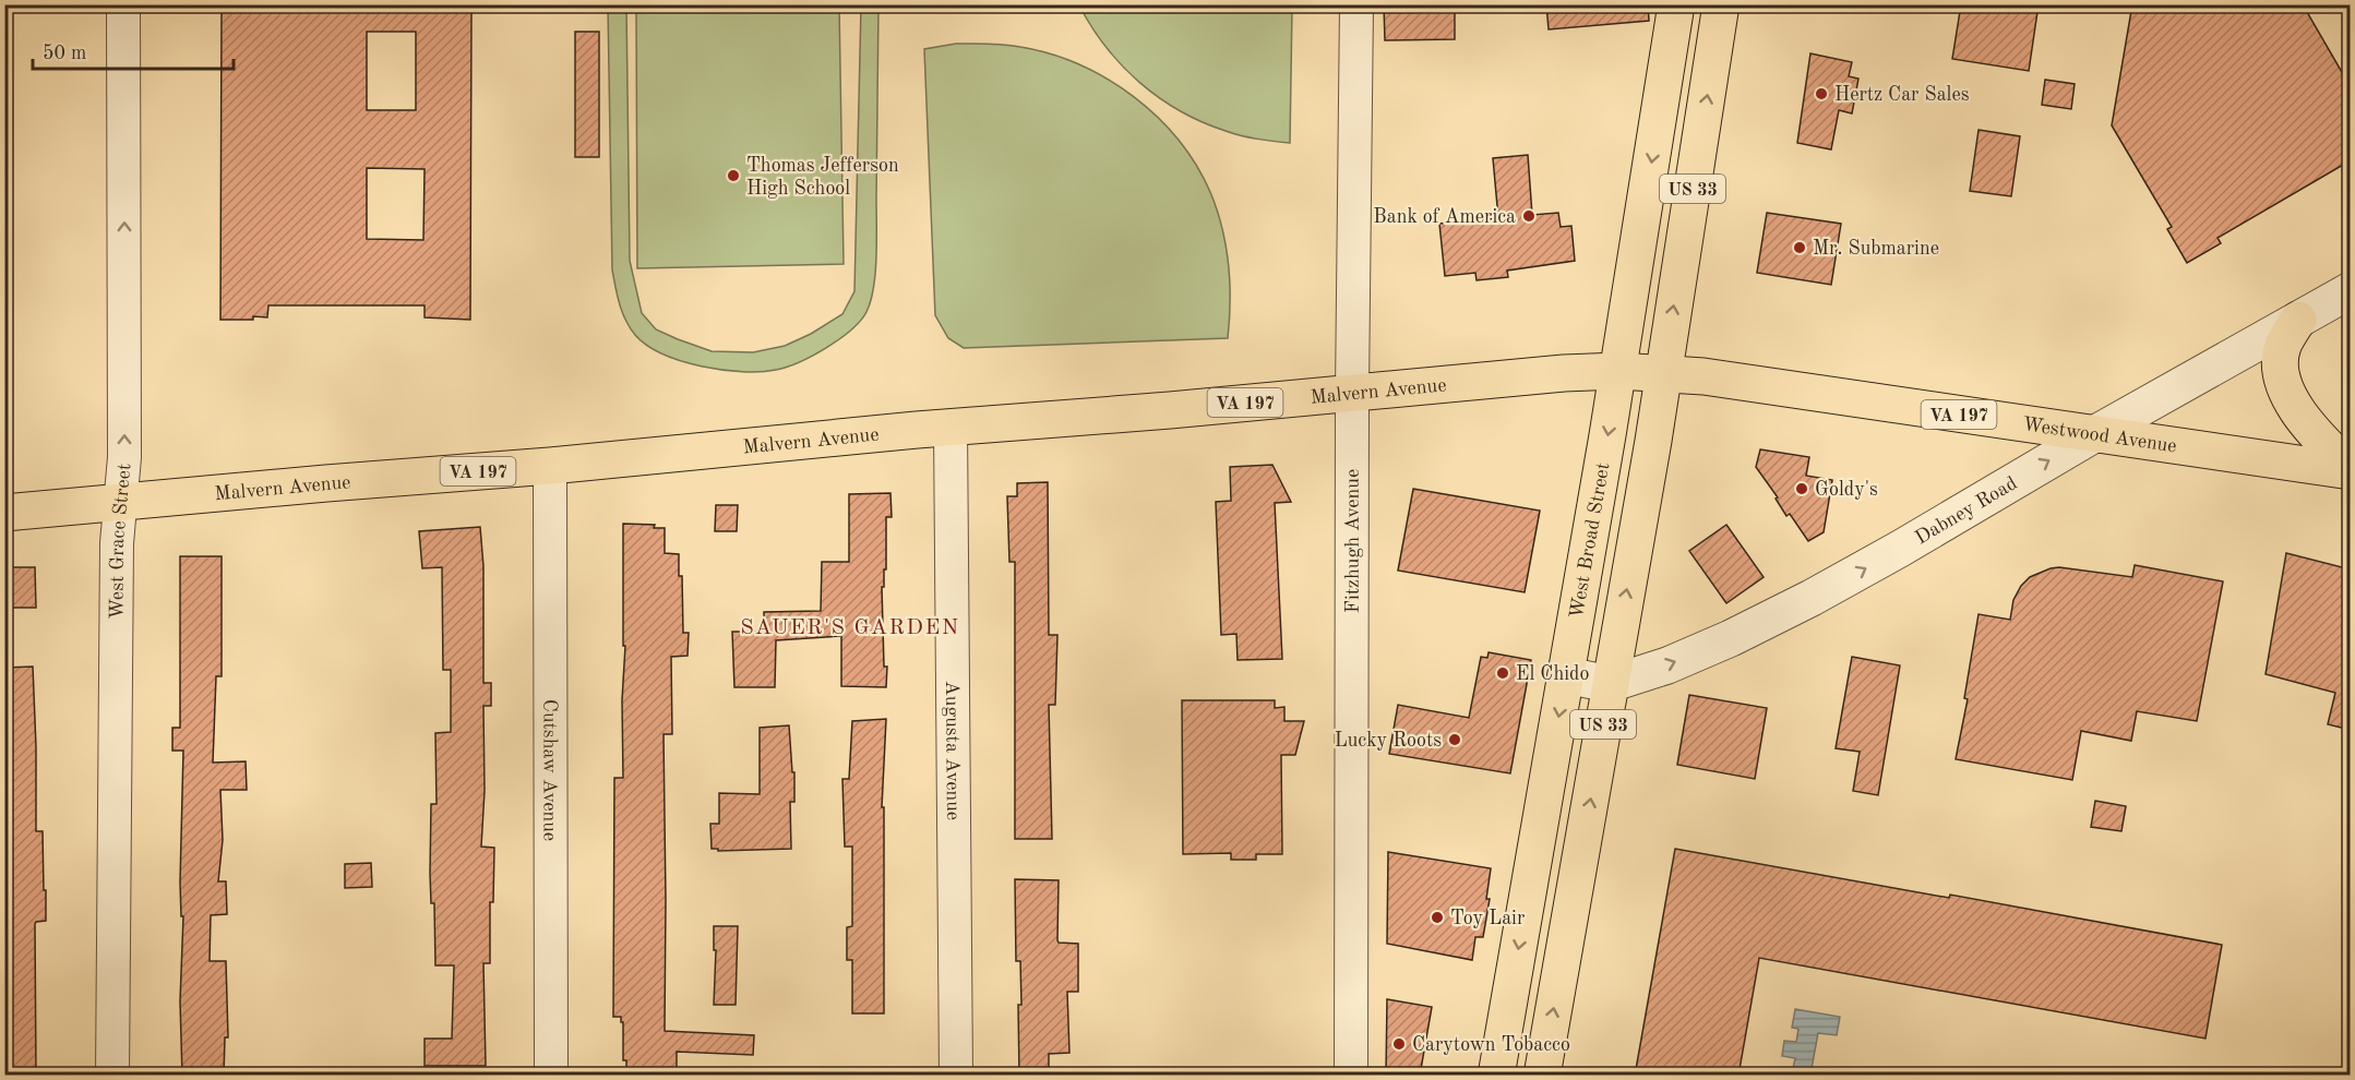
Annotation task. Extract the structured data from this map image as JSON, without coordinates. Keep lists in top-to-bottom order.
{
  "streets": {
    "main road": [
      "US 33",
      "Malvern Avenue",
      "VA 197",
      "Westwood Avenue",
      "West Broad Street"
    ],
    "street": [
      "Dabney Road",
      "West Grace Street",
      "Fitzhugh Avenue",
      "Augusta Avenue",
      "Cutshaw Avenue"
    ]
  },
  "crossings": [
    ["US 33", "Westwood Avenue"],
    ["US 33", "Dabney Road"],
    ["Malvern Avenue", "Westwood Avenue"],
    ["Malvern Avenue", "West Grace Street"],
    ["Malvern Avenue", "Fitzhugh Avenue"],
    ["Malvern Avenue", "West Broad Street"],
    ["Malvern Avenue", "Augusta Avenue"],
    ["Malvern Avenue", "Cutshaw Avenue"],
    ["Westwood Avenue", "Dabney Road"],
    ["Westwood Avenue", "West Broad Street"],
    ["Dabney Road", "West Broad Street"]
  ],
  "one_way": ["Dabney Road", "West Grace Street"],
  "districts": ["SAUER'S GARDEN"],
  "places": [
    "Hertz Car Sales",
    "Thomas Jefferson High School",
    "Bank of America",
    "Mr. Submarine",
    "Goldy's",
    "El Chido",
    "Lucky Roots",
    "Toy Lair",
    "Carytown Tobacco"
  ],
  "scale_bar": "50 m"
}
